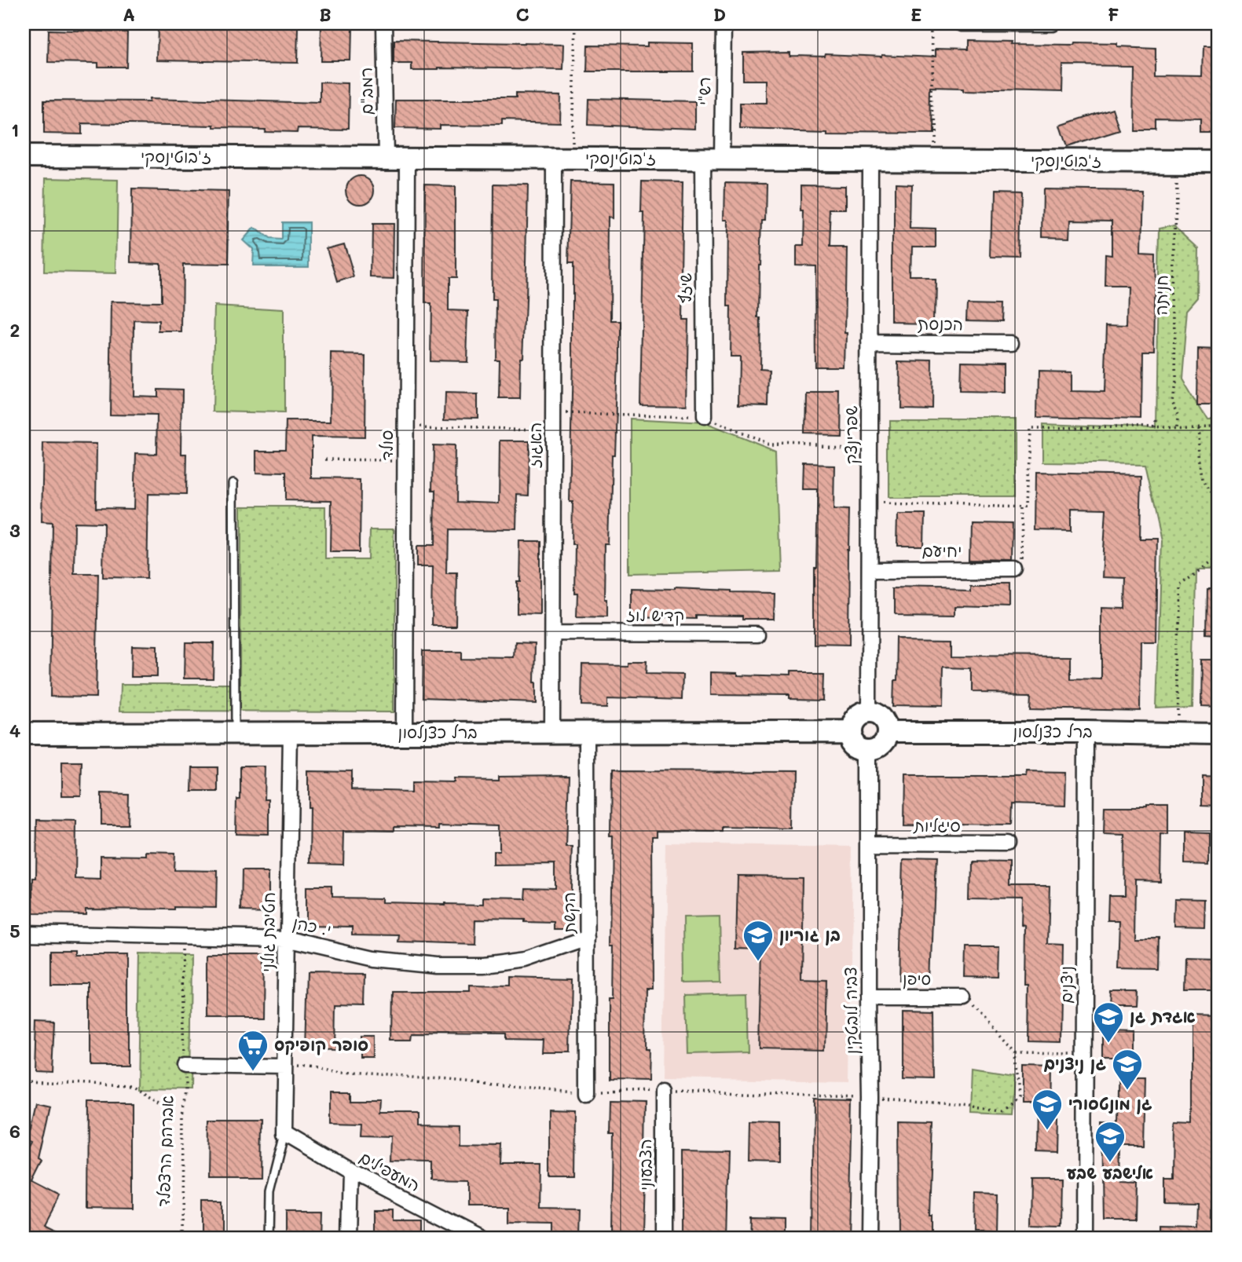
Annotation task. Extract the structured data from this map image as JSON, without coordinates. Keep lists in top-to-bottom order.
{
  "streets": {
    "street": [
      "רמב\"ם",
      "רש\"י",
      "ז'בוטינסקי",
      "שיזף",
      "הכנסת",
      "שפרינצק",
      "סולד",
      "האגוז",
      "יחיעם",
      "קדיש לוז",
      "ברל כצנלסון",
      "סיגליות",
      "הקשת",
      "י. כהן",
      "חטיבת גולני",
      "סיפן",
      "ניצנים",
      "צביה לובטקין",
      "הצבעוני",
      "המעפילים"
    ],
    "path": ["חניתה", "אברהם הרצפלד"]
  },
  "crossings": [
    ["רמב\"ם", "ז'בוטינסקי"],
    ["רש\"י", "ז'בוטינסקי"],
    ["רש\"י", "שיזף"],
    ["ז'בוטינסקי", "שיזף"],
    ["ז'בוטינסקי", "חניתה"],
    ["ז'בוטינסקי", "שפרינצק"],
    ["ז'בוטינסקי", "סולד"],
    ["ז'בוטינסקי", "האגוז"],
    ["הכנסת", "שפרינצק"],
    ["שפרינצק", "יחיעם"],
    ["שפרינצק", "ברל כצנלסון"],
    ["שפרינצק", "צביה לובטקין"],
    ["סולד", "ברל כצנלסון"],
    ["האגוז", "קדיש לוז"],
    ["האגוז", "ברל כצנלסון"],
    ["ברל כצנלסון", "הקשת"],
    ["ברל כצנלסון", "חטיבת גולני"],
    ["ברל כצנלסון", "ניצנים"],
    ["ברל כצנלסון", "צביה לובטקין"],
    ["סיגליות", "צביה לובטקין"],
    ["הקשת", "י. כהן"],
    ["י. כהן", "חטיבת גולני"],
    ["י. כהן", "אברהם הרצפלד"],
    ["חטיבת גולני", "המעפילים"],
    ["סיפן", "צביה לובטקין"]
  ],
  "places": {
    "school or university": [
      "בן גוריון",
      "אגדת גן",
      "גן ניצנים",
      "גן מונטסורי",
      "אלישבע שבע"
    ],
    "supermarket": ["סופר קופיקס"]
  },
  "grid": {
    "columns": [
      "A",
      "B",
      "C",
      "D",
      "E",
      "F"
    ],
    "rows": [
      "1",
      "2",
      "3",
      "4",
      "5",
      "6"
    ]
  }
}
